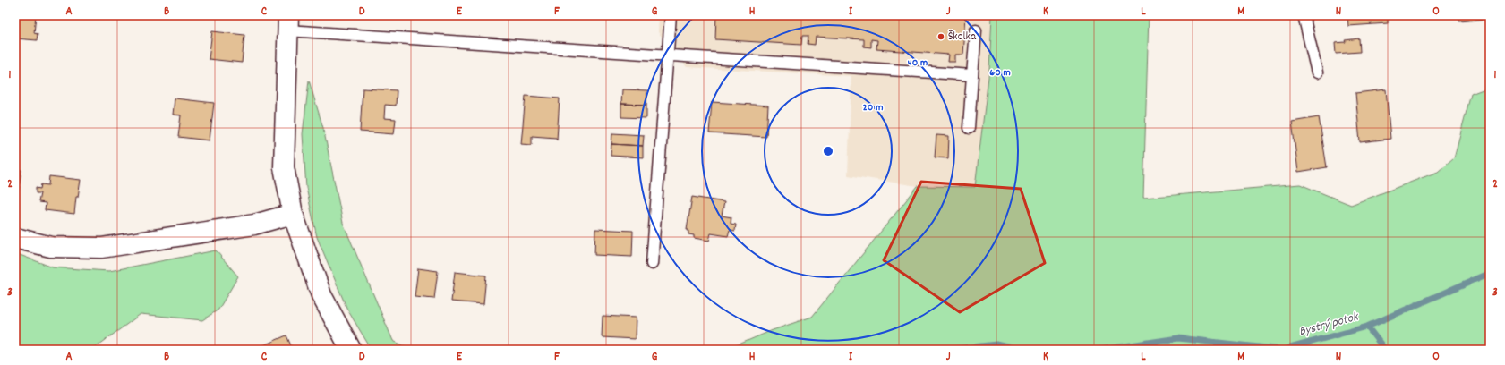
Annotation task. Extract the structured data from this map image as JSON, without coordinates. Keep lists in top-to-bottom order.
{
  "water": ["Bystrý potok"],
  "places": ["Školka"],
  "grid": {
    "columns": [
      "A",
      "B",
      "C",
      "D",
      "E",
      "F",
      "G",
      "H",
      "I",
      "J",
      "K",
      "L",
      "M",
      "N",
      "O"
    ],
    "rows": ["1", "2", "3"]
  },
  "rings": ["40 m", "60 m", "20 m"]
}
